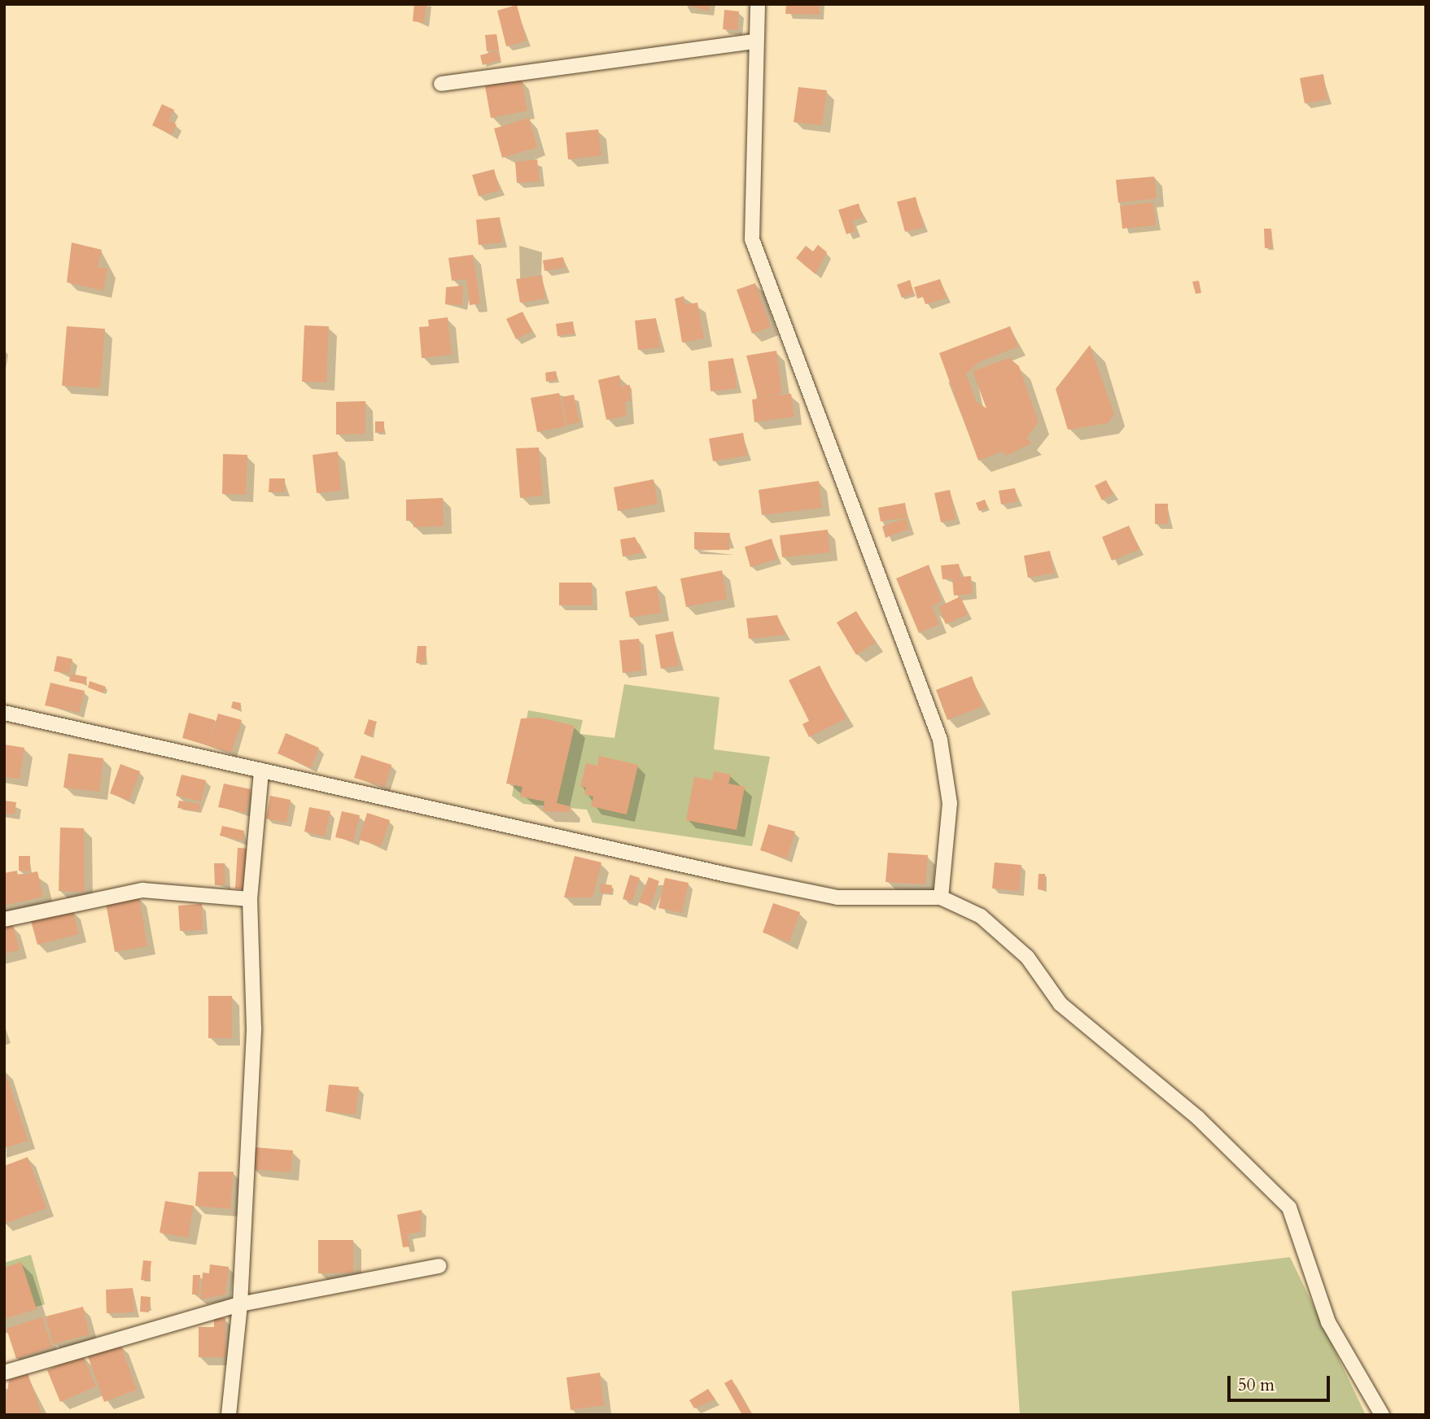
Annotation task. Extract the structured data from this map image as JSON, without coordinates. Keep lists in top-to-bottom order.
{
  "scale_bar": "50 m"
}
